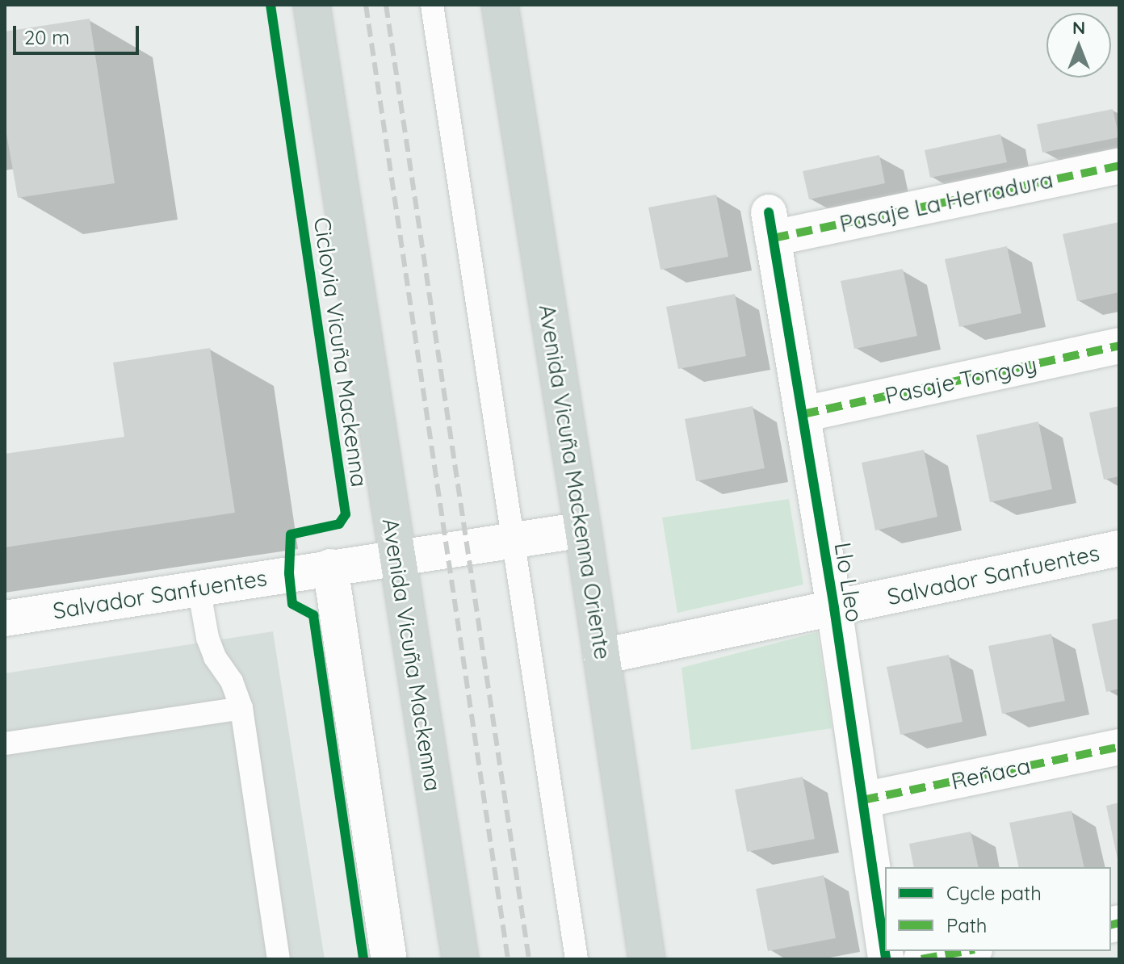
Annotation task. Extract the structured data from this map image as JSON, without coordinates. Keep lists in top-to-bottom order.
{
  "streets": {
    "main road": ["Avenida Vicuña Mackenna Oriente", "Avenida Vicuña Mackenna"],
    "street": [
      "Pasaje La Herradura",
      "Pasaje Tongoy",
      "Salvador Sanfuentes",
      "Llo Lleo",
      "Reñaca"
    ],
    "cycle path": ["Ciclovia Vicuña Mackenna"]
  },
  "crossings": [
    ["Pasaje La Herradura", "Llo Lleo"],
    ["Pasaje Tongoy", "Llo Lleo"],
    ["Avenida Vicuña Mackenna Oriente", "Salvador Sanfuentes"],
    ["Salvador Sanfuentes", "Llo Lleo"],
    ["Salvador Sanfuentes", "Avenida Vicuña Mackenna"],
    ["Llo Lleo", "Reñaca"]
  ],
  "legend": ["Cycle path", "Path"],
  "scale_bar": "20 m",
  "north": "top"
}
